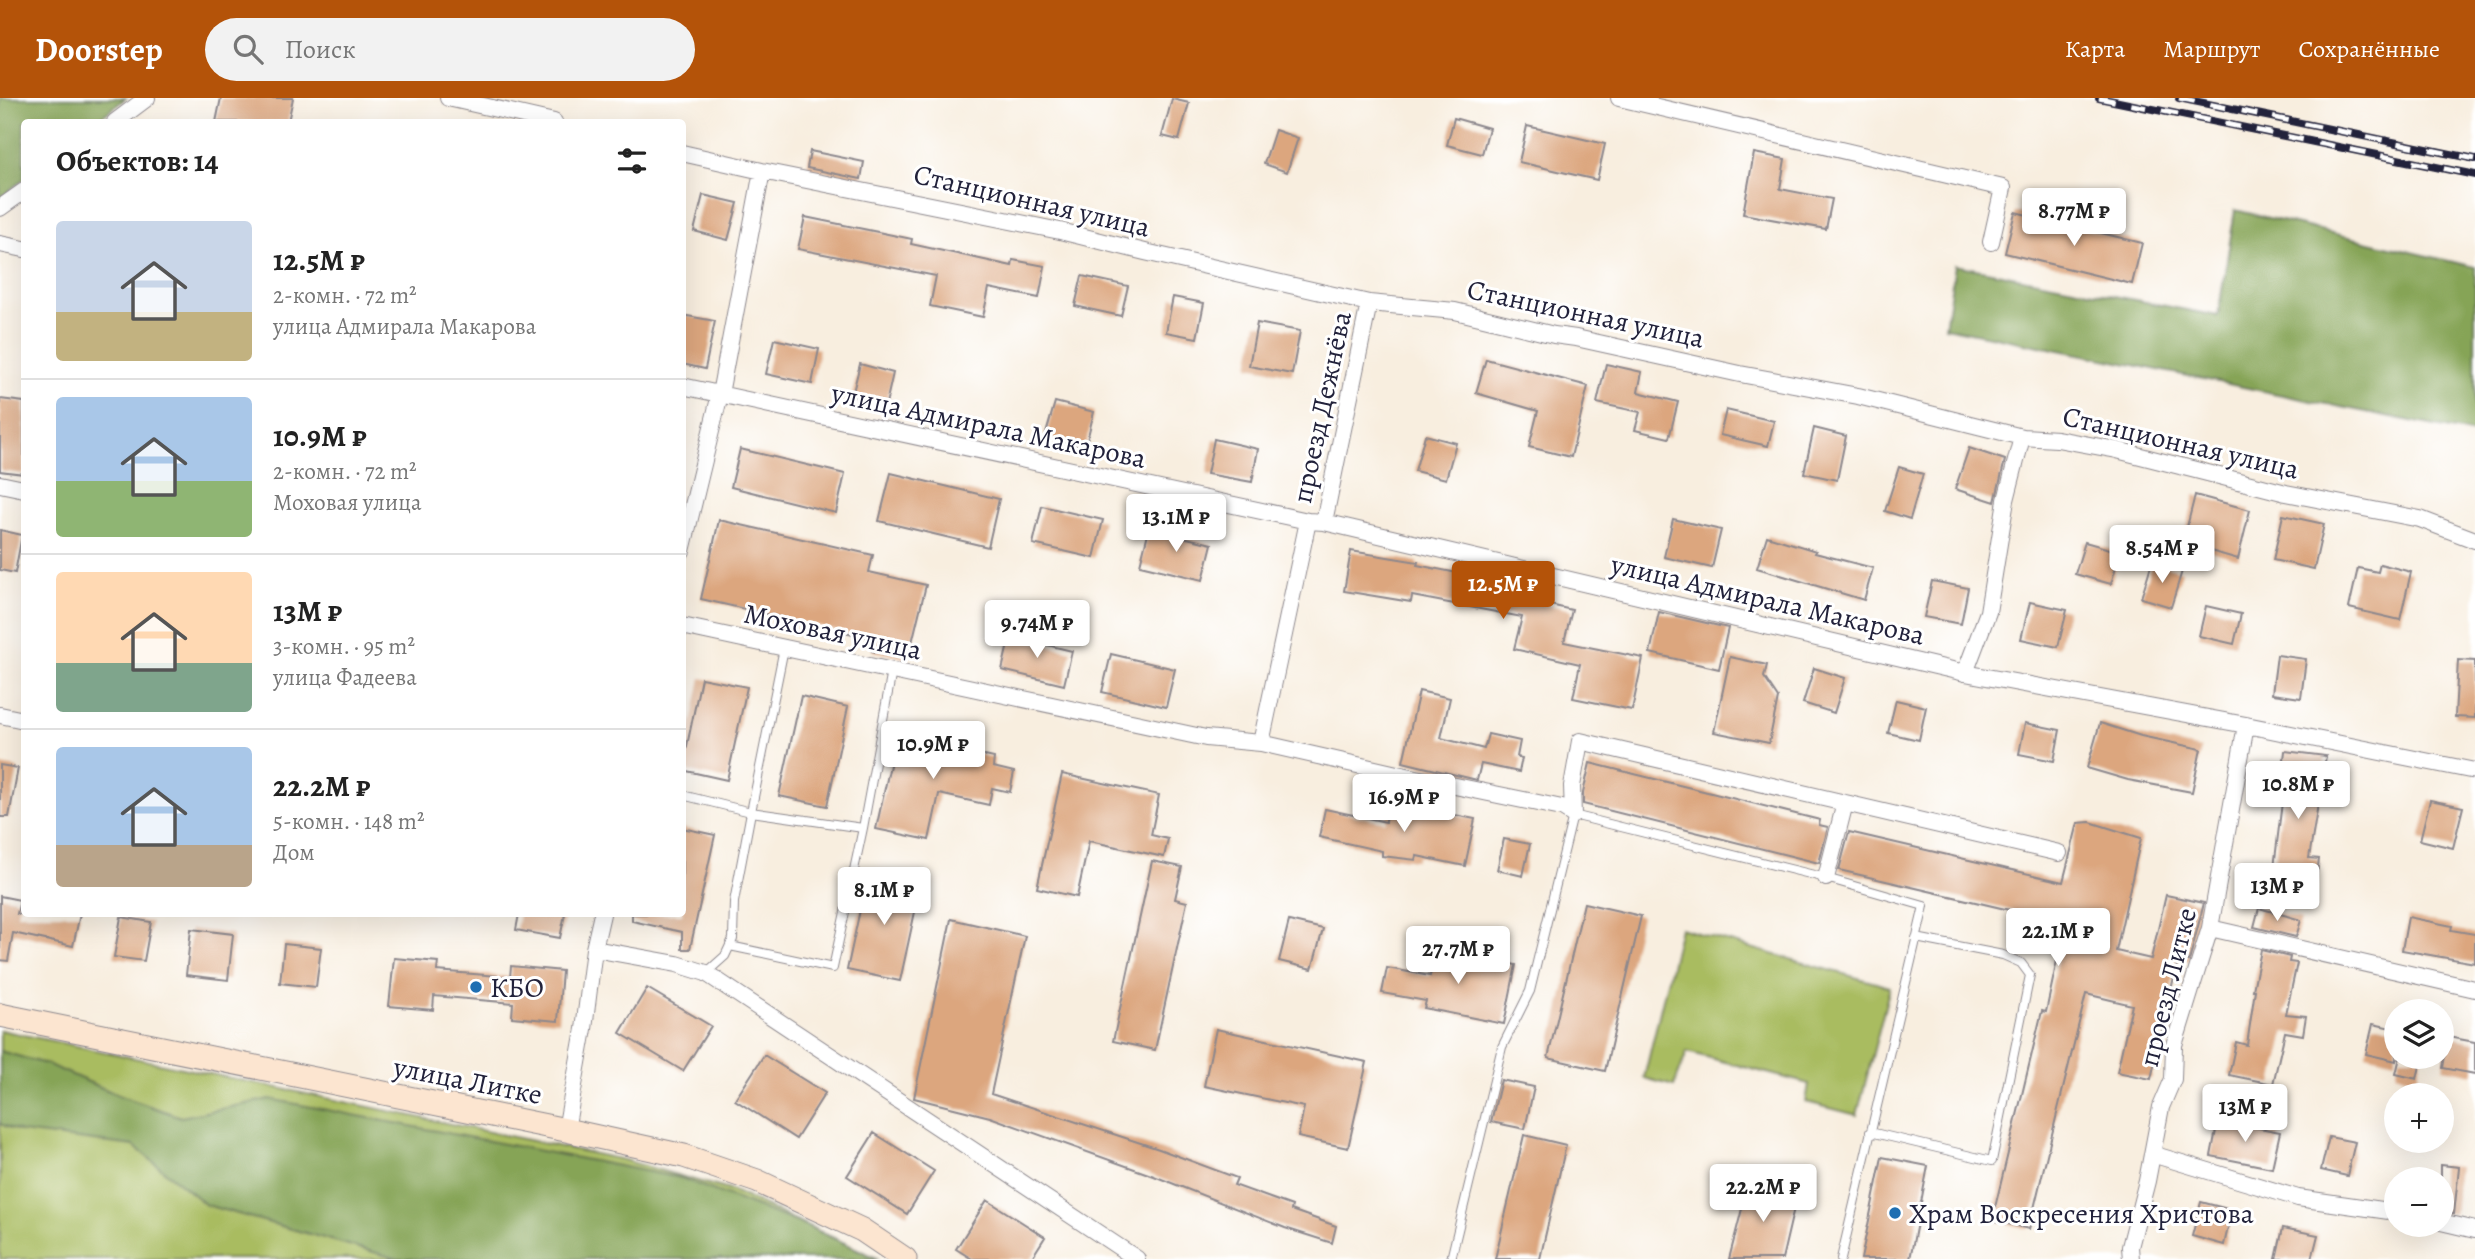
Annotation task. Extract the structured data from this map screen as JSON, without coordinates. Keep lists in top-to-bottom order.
{
  "streets": {
    "main road": ["улица Литке"],
    "street": [
      "Станционная улица",
      "проезд Дежнёва",
      "улица Адмирала Макарова",
      "Моховая улица",
      "проезд Литке"
    ]
  },
  "crossings": [
    ["Станционная улица", "проезд Дежнёва"],
    ["проезд Дежнёва", "улица Адмирала Макарова"],
    ["проезд Дежнёва", "Моховая улица"],
    ["улица Адмирала Макарова", "проезд Литке"]
  ],
  "places": ["КБО", "Храм Воскресения Христова"],
  "page": {
    "header": "Doorstep",
    "search": "Поиск",
    "nav": ["Карта", "Маршрут", "Сохранённые"],
    "heading": "Объектов: 14",
    "price": [
      "8.77M ₽",
      "13.1M ₽",
      "8.54M ₽",
      "12.5M ₽",
      "9.74M ₽",
      "10.9M ₽",
      "10.8M ₽",
      "16.9M ₽",
      "13M ₽",
      "8.1M ₽",
      "22.1M ₽",
      "27.7M ₽",
      "13M ₽",
      "22.2M ₽"
    ],
    "list": [
      {
        "name": "12.5M ₽",
        "note": "2-комн. · 72 m² · улица Адмирала Макарова"
      },
      {
        "name": "10.9M ₽",
        "note": "2-комн. · 72 m² · Моховая улица"
      },
      {
        "name": "13M ₽",
        "note": "3-комн. · 95 m² · улица Фадеева"
      },
      {
        "name": "22.2M ₽",
        "note": "5-комн. · 148 m² · Дом"
      }
    ],
    "map_buttons": ["+", "−"]
  }
}
